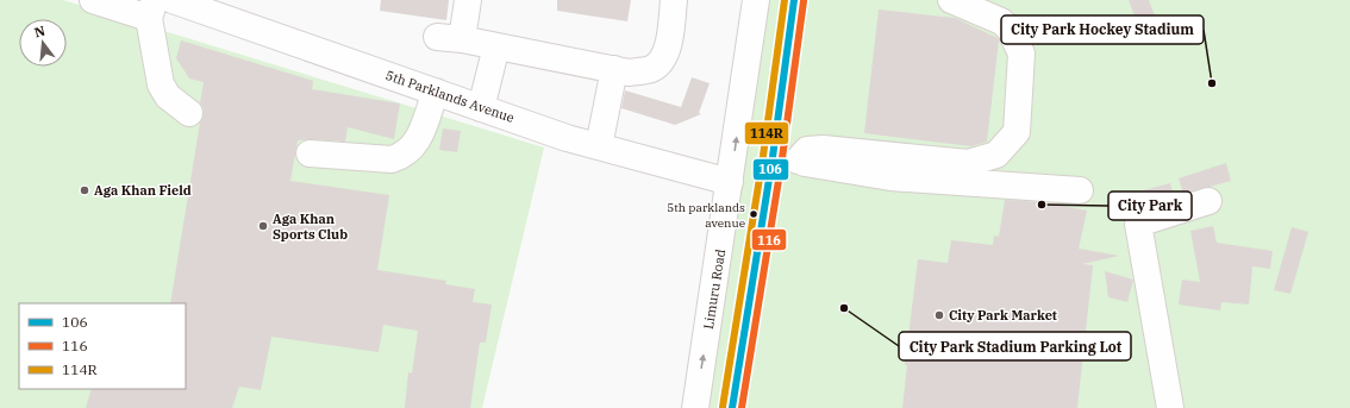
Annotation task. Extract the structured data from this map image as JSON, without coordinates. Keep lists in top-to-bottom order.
{
  "streets": {
    "main road": ["5th Parklands Avenue", "Limuru Road"]
  },
  "crossings": [
    ["5th Parklands Avenue", "Limuru Road"]
  ],
  "places": [
    "City Park Hockey Stadium",
    "Aga Khan Field",
    "City Park",
    "5th parklands avenue",
    "Aga Khan Sports Club",
    "City Park Stadium Parking Lot",
    "City Park Market"
  ],
  "lines": ["transit line 106", "transit line 114R", "transit line 116"],
  "legend": ["106", "116", "114R"],
  "north": "top"
}
